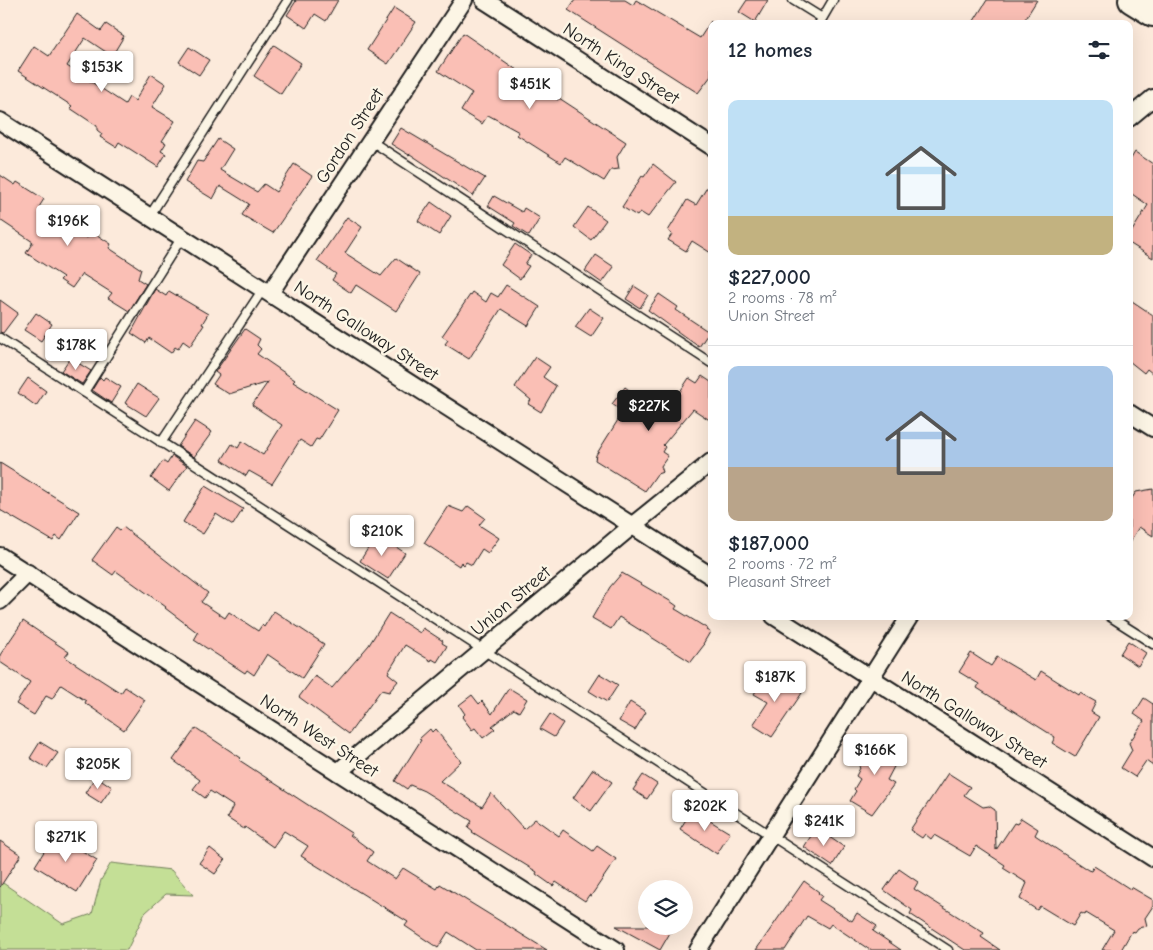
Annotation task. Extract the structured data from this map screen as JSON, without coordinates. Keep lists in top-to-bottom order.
{
  "streets": {
    "street": [
      "North King Street",
      "Gordon Street",
      "North Galloway Street",
      "Union Street",
      "North West Street"
    ]
  },
  "crossings": [
    ["Gordon Street", "North Galloway Street"],
    ["North Galloway Street", "Union Street"],
    ["Union Street", "North West Street"]
  ],
  "page": {
    "heading": "12 homes",
    "price": [
      "$153K",
      "$451K",
      "$196K",
      "$178K",
      "$227K",
      "$210K",
      "$187K",
      "$166K",
      "$205K",
      "$202K",
      "$241K",
      "$271K"
    ],
    "list": [
      {
        "name": "$227,000",
        "note": "2 rooms · 78 m² · Union Street"
      },
      {
        "name": "$187,000",
        "note": "2 rooms · 72 m² · Pleasant Street"
      }
    ]
  }
}
